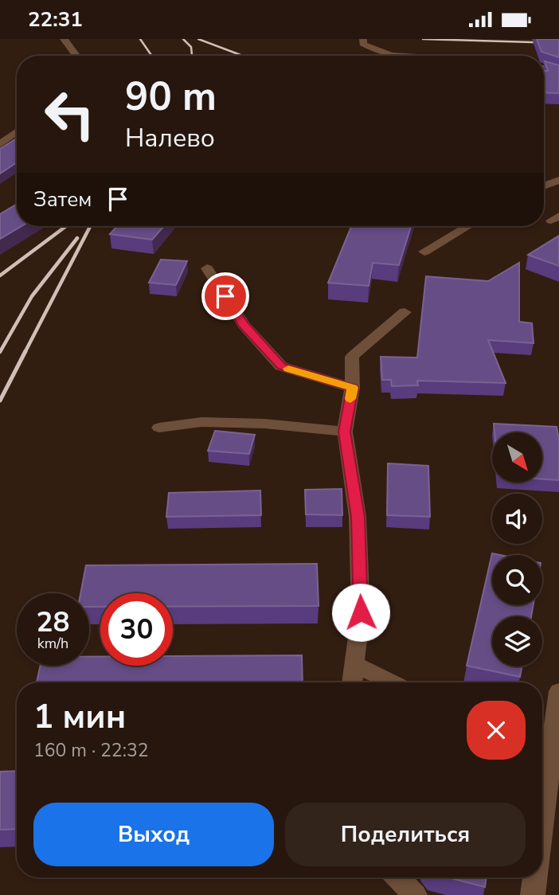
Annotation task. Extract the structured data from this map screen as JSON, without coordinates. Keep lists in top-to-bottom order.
{
  "north": "bottom right",
  "page": {
    "status": "22:31",
    "turn": ["90 m", "Налево"],
    "then": "Затем",
    "speed": "28 km/h",
    "limit": "30",
    "heading": ["1 мин", "160 m · 22:32"],
    "buttons": ["Выход", "Поделиться"]
  }
}
